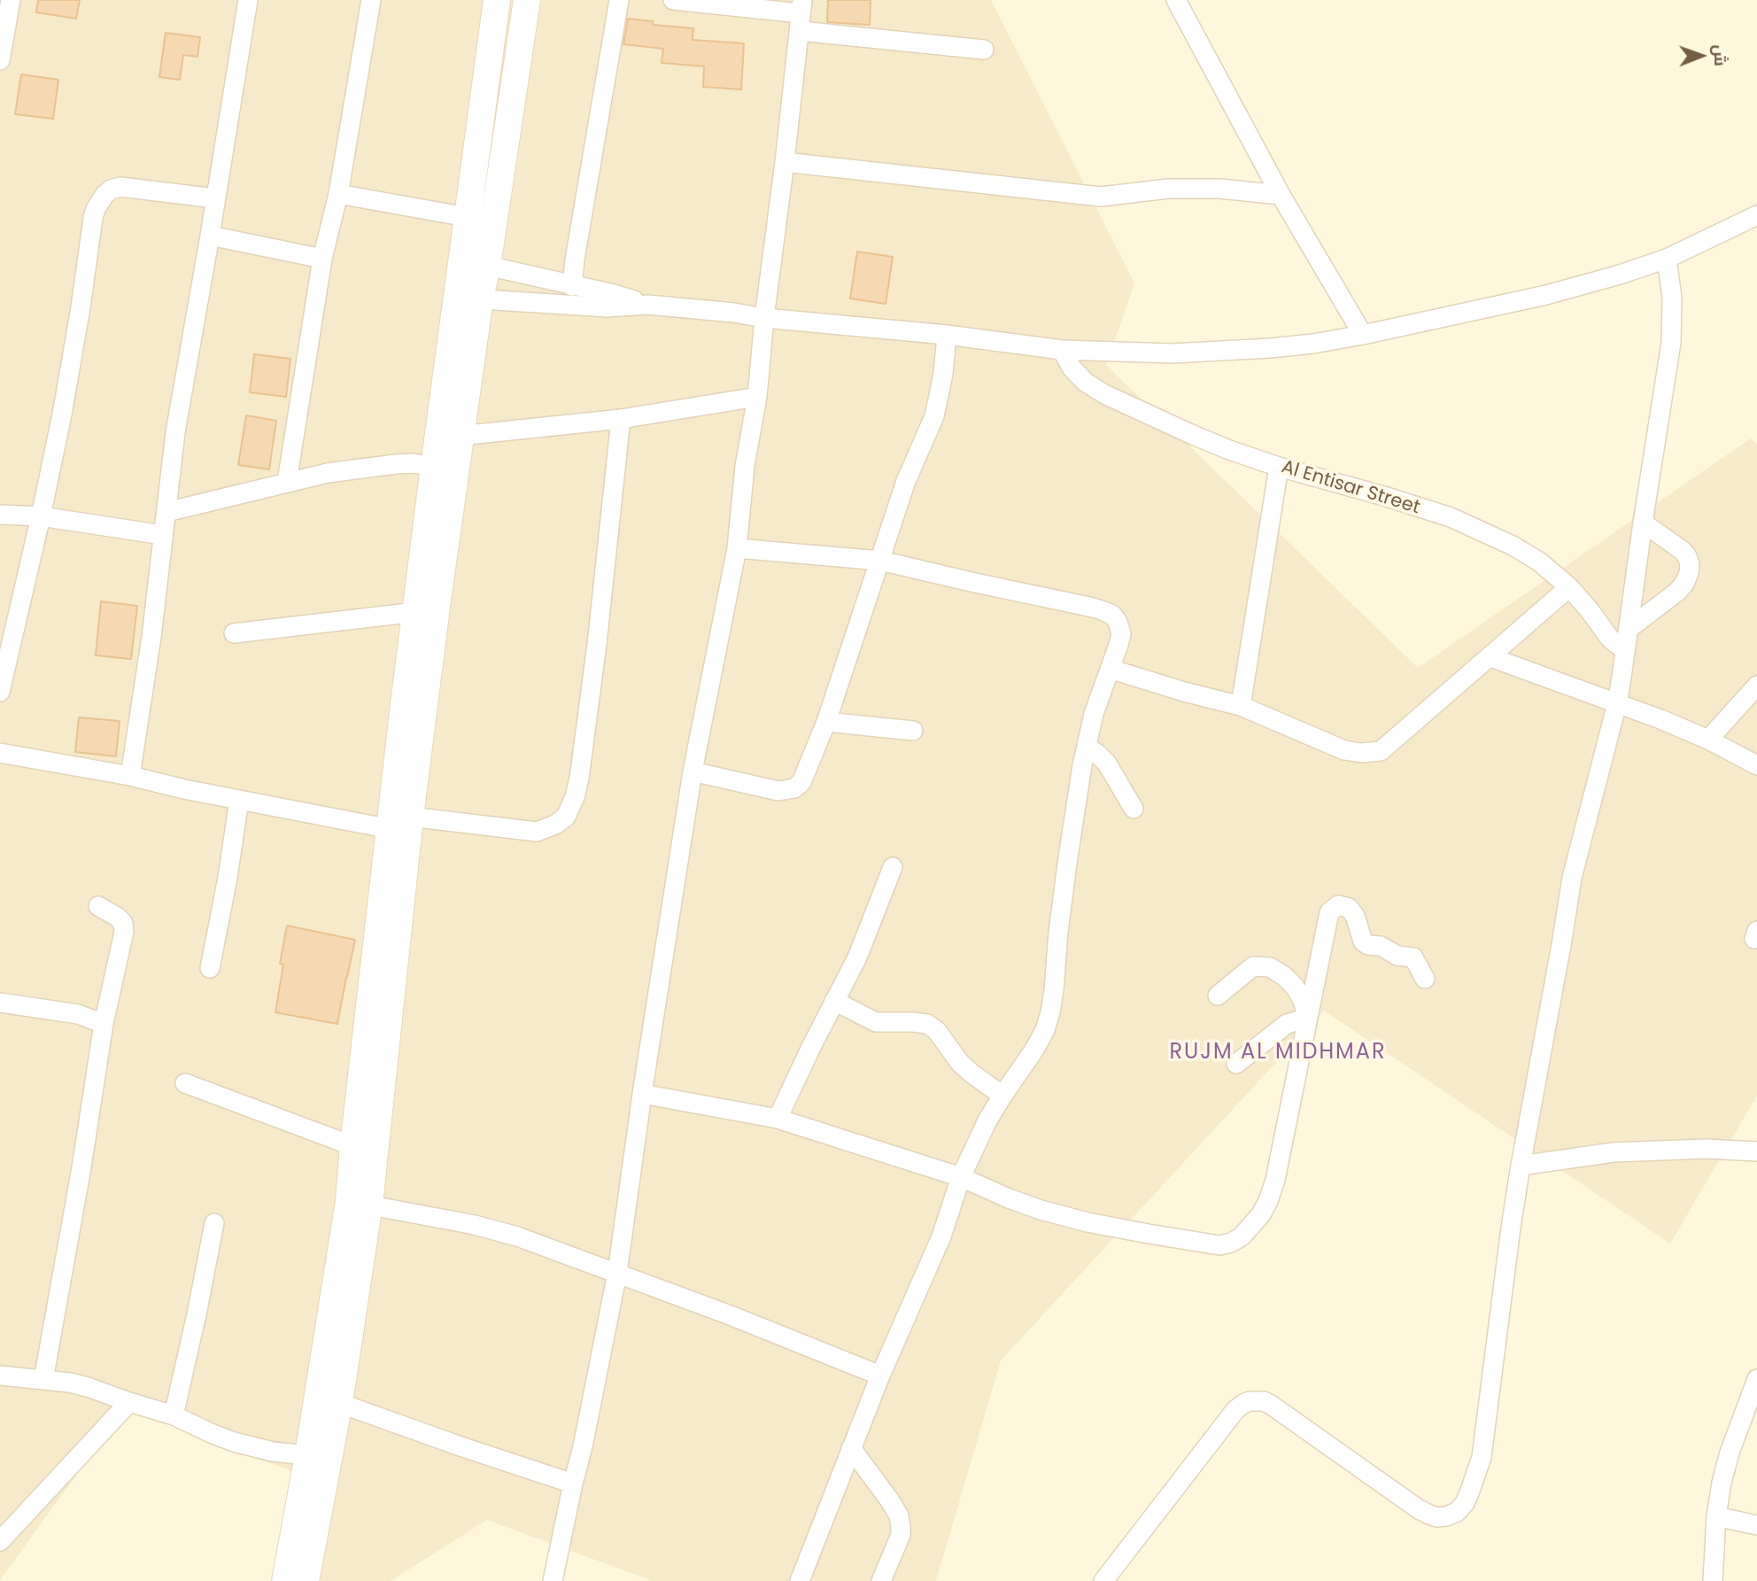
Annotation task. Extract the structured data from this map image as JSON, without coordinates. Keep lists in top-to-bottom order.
{
  "streets": {
    "street": ["Al Entisar Street"]
  },
  "districts": ["RUJM AL MIDHMAR"],
  "north": "right"
}
